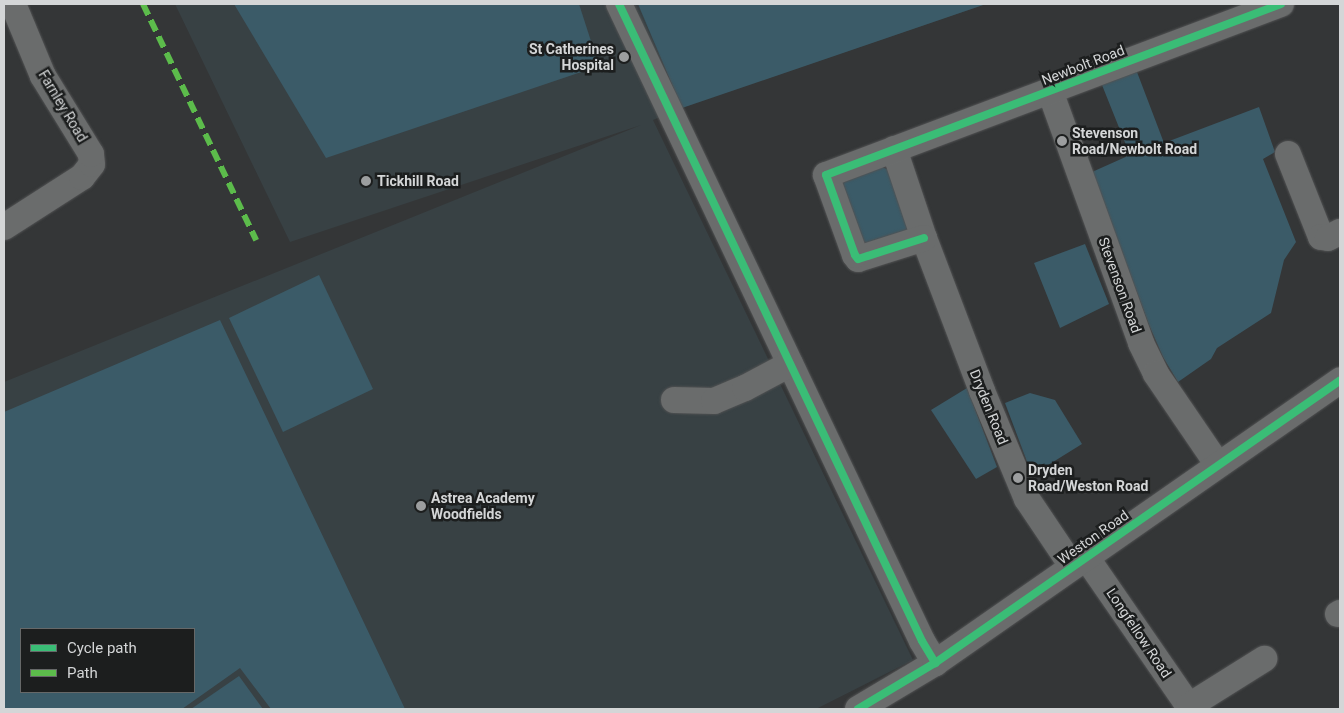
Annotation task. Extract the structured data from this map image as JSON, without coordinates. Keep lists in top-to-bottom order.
{
  "streets": {
    "street": [
      "Newbolt Road",
      "Farnley Road",
      "Stevenson Road",
      "Dryden Road",
      "Weston Road",
      "Longfellow Road"
    ]
  },
  "crossings": [
    ["Newbolt Road", "Stevenson Road"],
    ["Newbolt Road", "Dryden Road"],
    ["Stevenson Road", "Weston Road"],
    ["Dryden Road", "Weston Road"],
    ["Dryden Road", "Longfellow Road"],
    ["Weston Road", "Longfellow Road"]
  ],
  "places": [
    "St Catherines Hospital",
    "Stevenson Road/Newbolt Road",
    "Tickhill Road",
    "Dryden Road/Weston Road",
    "Astrea Academy Woodfields"
  ],
  "legend": ["Cycle path", "Path"]
}
